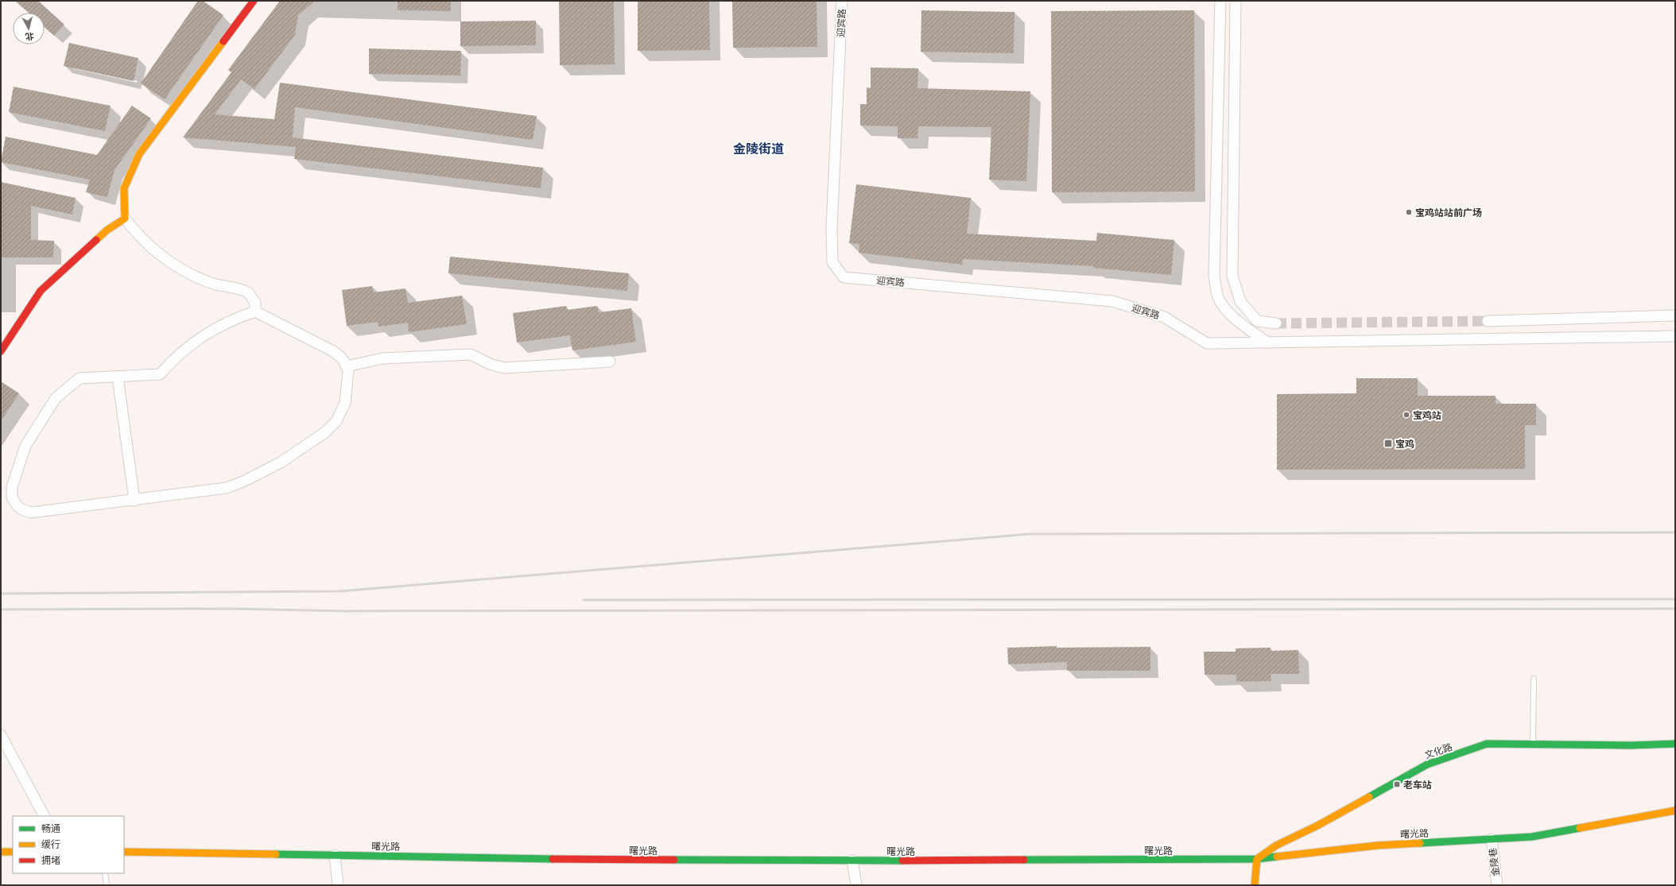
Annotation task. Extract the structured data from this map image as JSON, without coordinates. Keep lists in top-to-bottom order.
{
  "streets": {
    "street": [
      "迎宾路",
      "文化路",
      "曙光路",
      "金陵巷"
    ]
  },
  "crossings": [
    ["文化路", "曙光路"],
    ["曙光路", "金陵巷"]
  ],
  "districts": ["金陵街道"],
  "places": {
    "other": ["宝鸡站站前广场", "宝鸡站"],
    "transit": ["宝鸡", "老车站"]
  },
  "legend": ["畅通", "缓行", "拥堵"],
  "north": "bottom"
}
